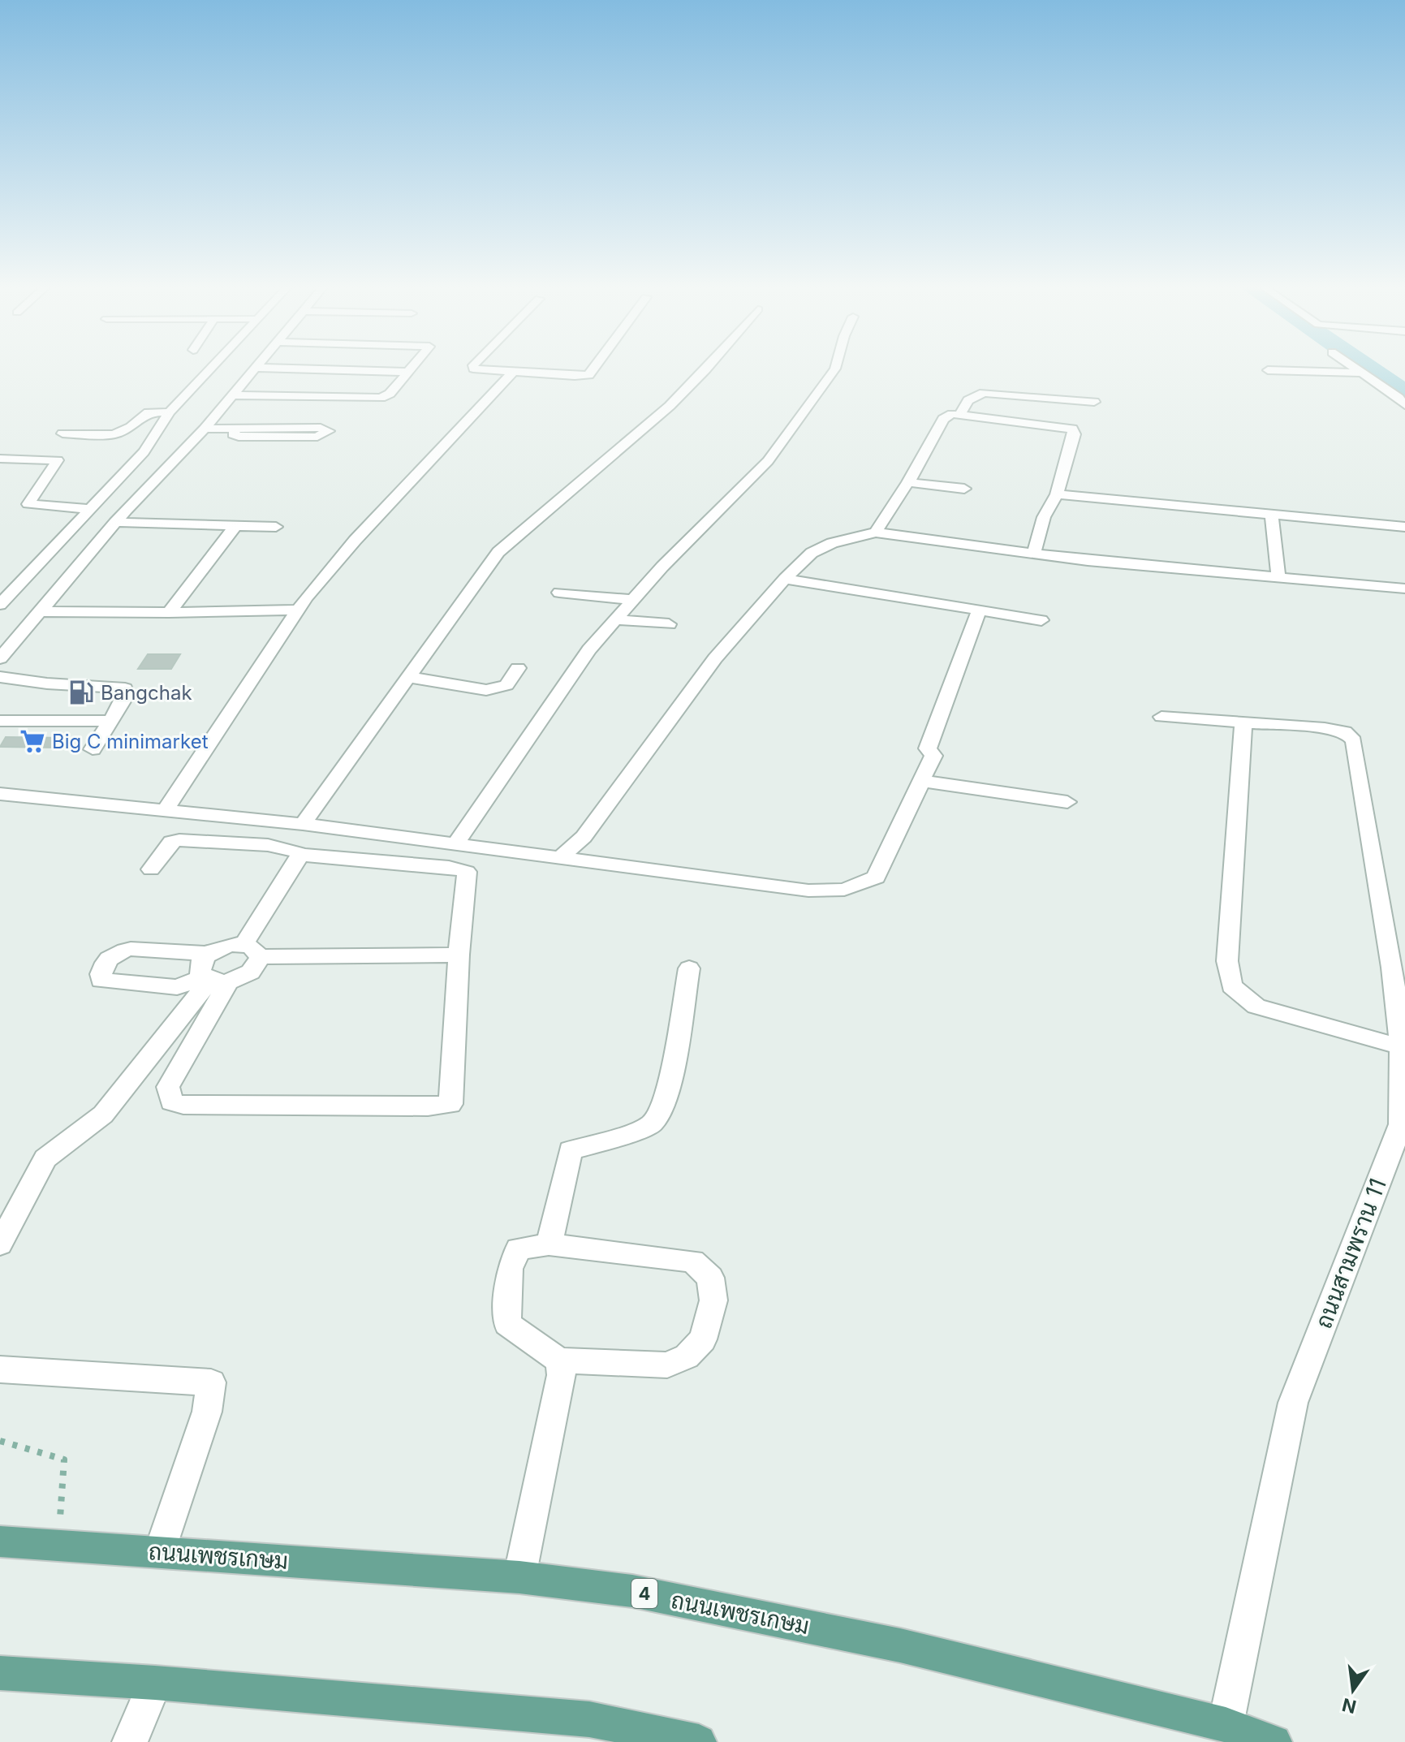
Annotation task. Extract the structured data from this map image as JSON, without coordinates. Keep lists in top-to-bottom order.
{
  "streets": {
    "main road": ["ถนนเพชรเกษม", "4"],
    "street": ["ถนนสามพราน 11"]
  },
  "crossings": [
    ["ถนนสามพราน 11", "ถนนเพชรเกษม"]
  ],
  "places": {
    "fuel station": ["Bangchak"],
    "supermarket": ["Big C minimarket"]
  },
  "north": "bottom"
}
